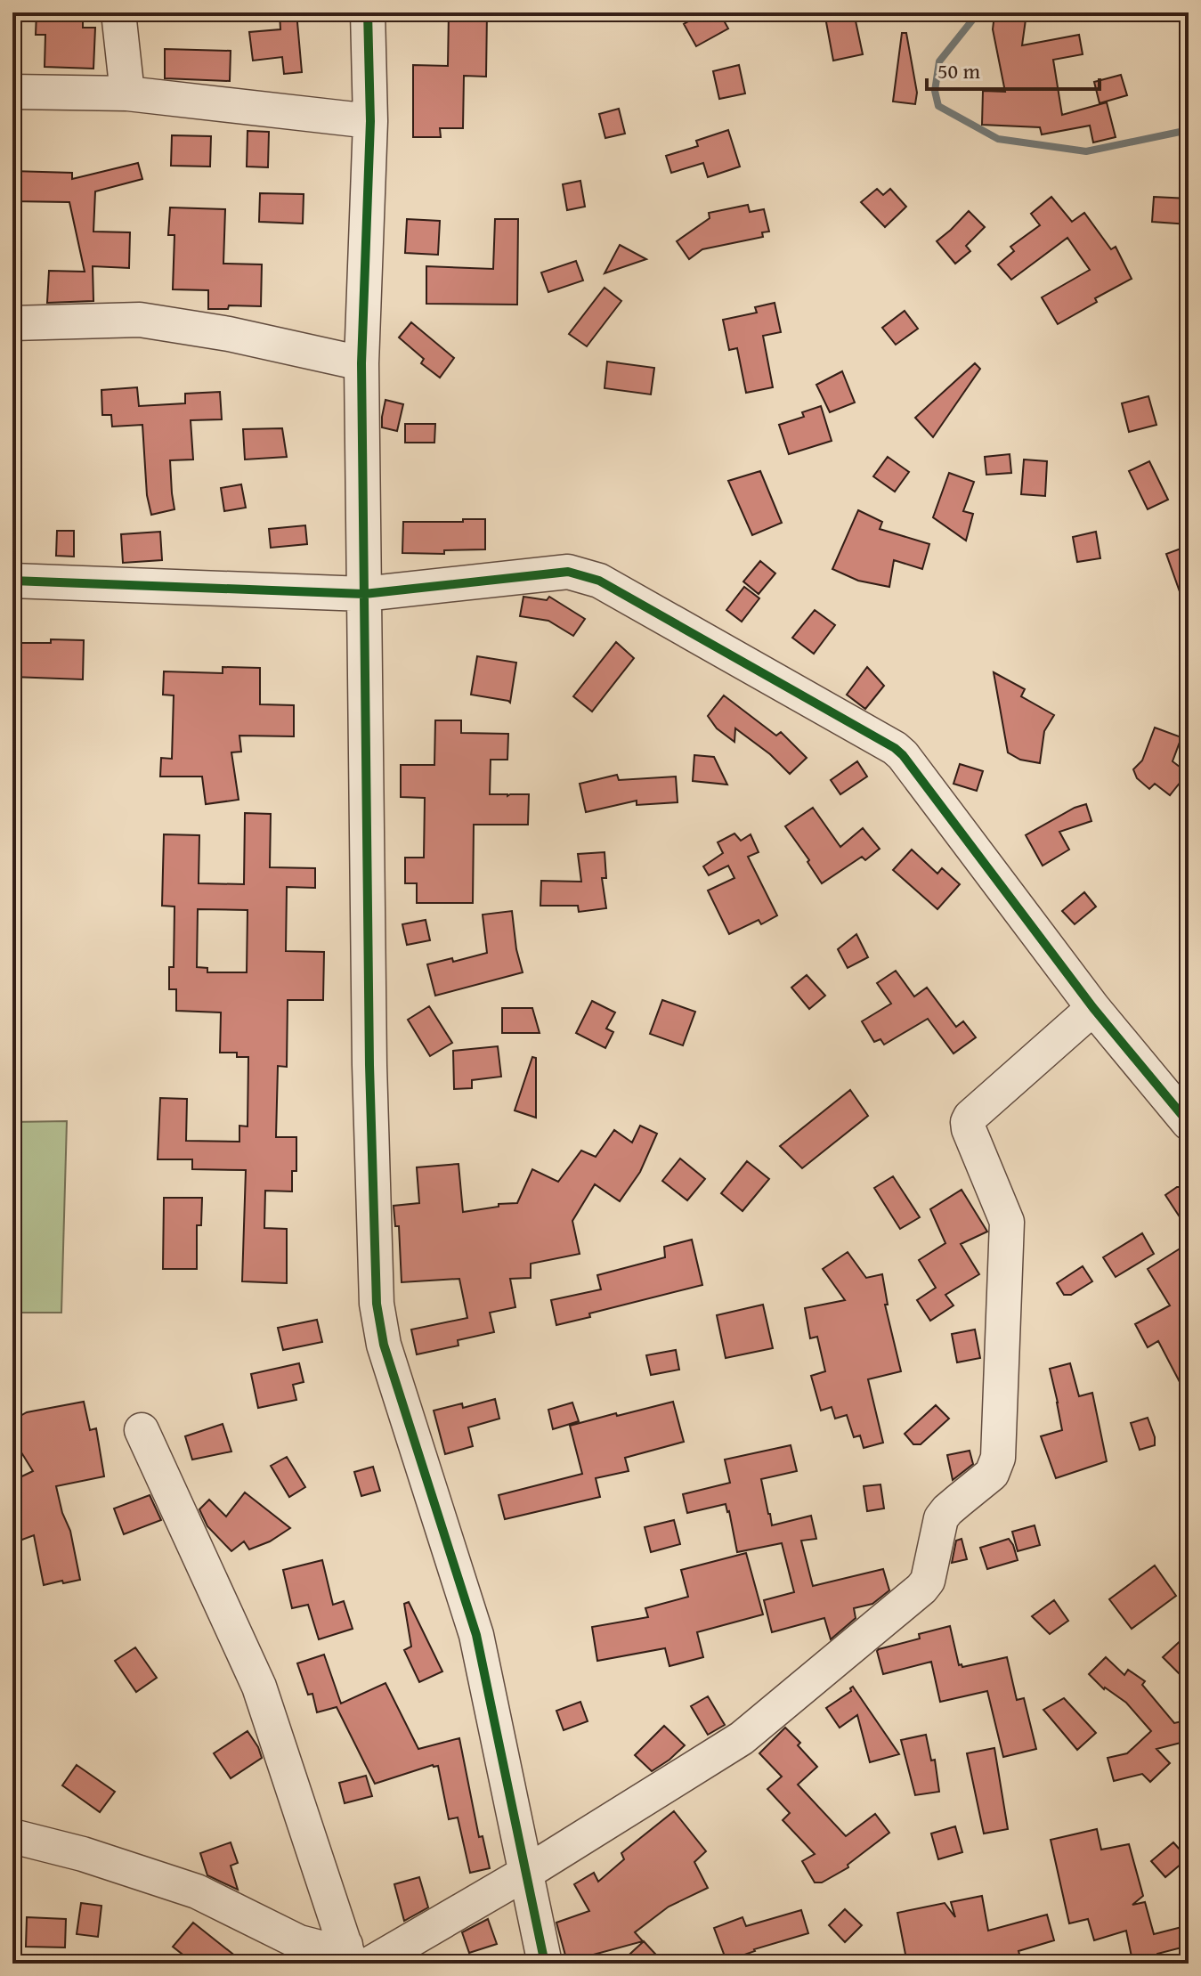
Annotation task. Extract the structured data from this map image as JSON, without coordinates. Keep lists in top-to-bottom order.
{
  "scale_bar": "50 m"
}
